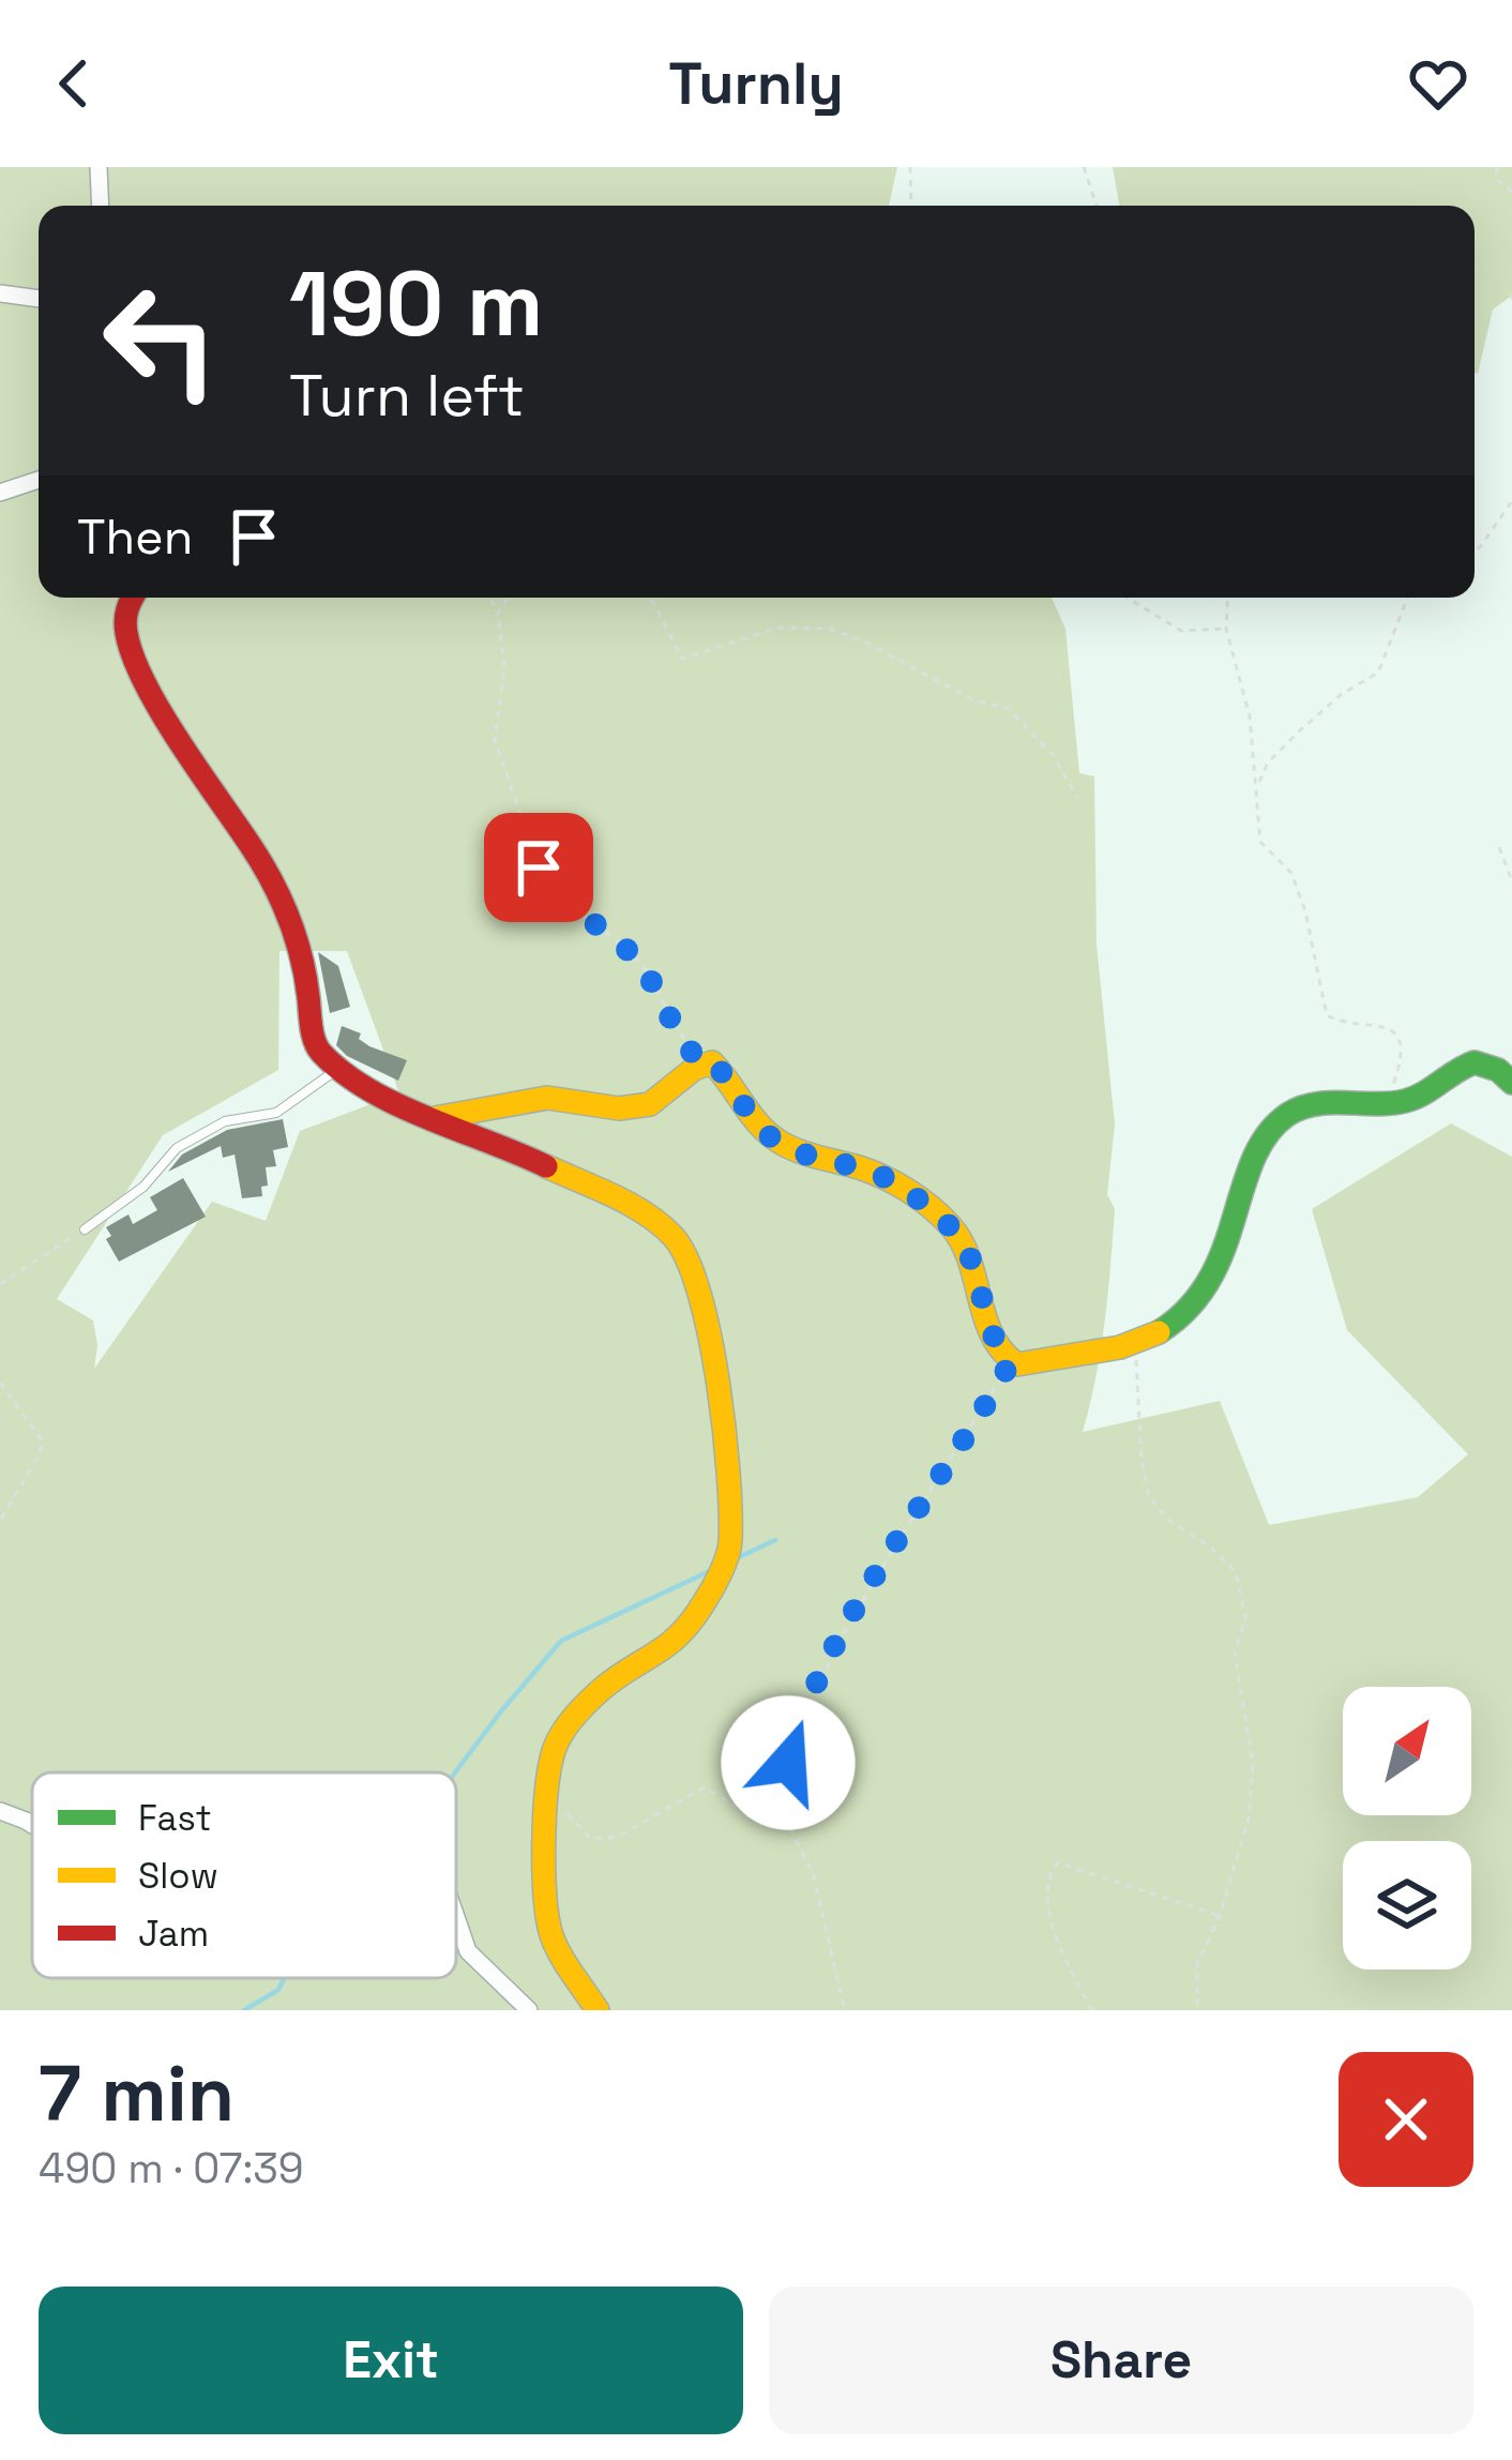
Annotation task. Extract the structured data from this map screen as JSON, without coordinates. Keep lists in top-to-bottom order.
{
  "legend": ["Fast", "Slow", "Jam"],
  "north": "top right",
  "page": {
    "header": "Turnly",
    "turn": ["190 m", "Turn left"],
    "then": "Then",
    "heading": ["7 min", "490 m · 07:39"],
    "buttons": ["Exit", "Share"]
  }
}
